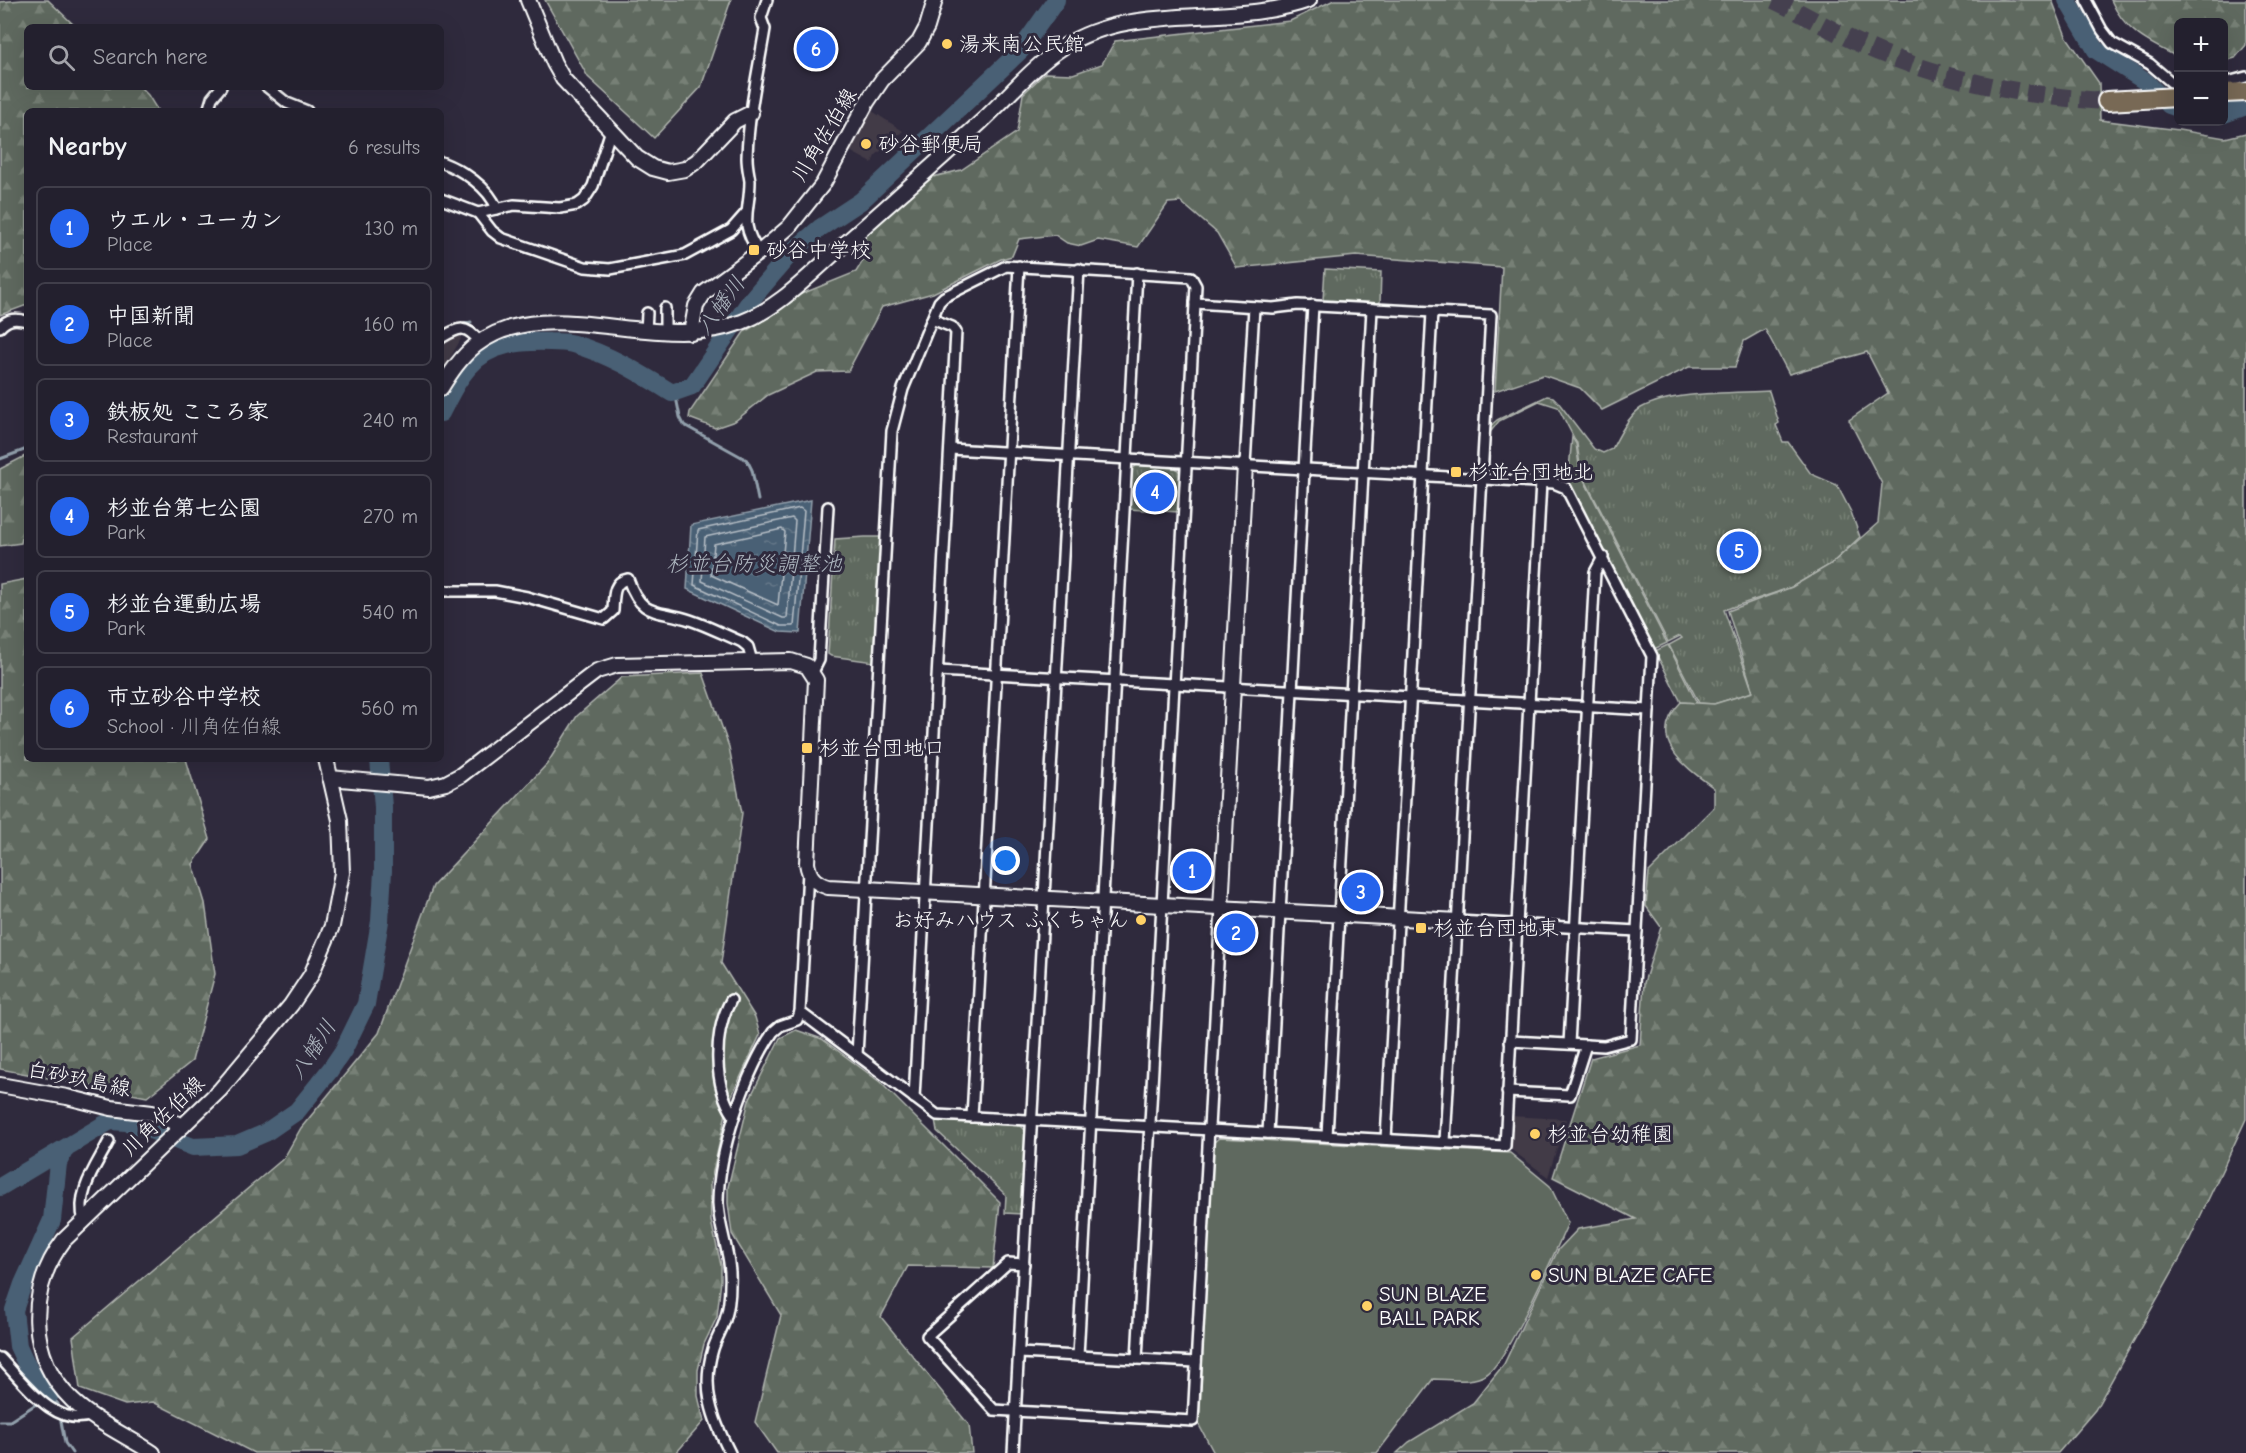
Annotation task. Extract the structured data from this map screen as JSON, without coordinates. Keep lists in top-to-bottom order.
{
  "streets": {
    "main road": ["川角佐伯線", "白砂玖島線"]
  },
  "crossings": [
    ["川角佐伯線", "白砂玖島線"]
  ],
  "water": ["八幡川", "杉並台防災調整池"],
  "places": {
    "other": [
      "湯来南公民館",
      "砂谷郵便局",
      "お好みハウス ふくちゃん",
      "杉並台幼稚園",
      "SUN BLAZE CAFE",
      "SUN BLAZE BALL PARK"
    ],
    "transit": [
      "砂谷中学校",
      "杉並台団地北",
      "杉並台団地口",
      "杉並台団地東"
    ]
  },
  "page": {
    "map_buttons": ["+", "−"],
    "search": "Search here",
    "pins": [
      "6",
      "4",
      "5",
      "1",
      "3",
      "2"
    ],
    "heading": ["Nearby", "6 results"],
    "list": [
      {
        "mark": "1",
        "name": "ウエル・ユーカン",
        "note": "Place",
        "value": "130 m"
      },
      {
        "mark": "2",
        "name": "中国新聞",
        "note": "Place",
        "value": "160 m"
      },
      {
        "mark": "3",
        "name": "鉄板処 こころ家",
        "note": "Restaurant",
        "value": "240 m"
      },
      {
        "mark": "4",
        "name": "杉並台第七公園",
        "note": "Park",
        "value": "270 m"
      },
      {
        "mark": "5",
        "name": "杉並台運動広場",
        "note": "Park",
        "value": "540 m"
      },
      {
        "mark": "6",
        "name": "市立砂谷中学校",
        "note": "School · 川角佐伯線",
        "value": "560 m"
      }
    ]
  }
}
